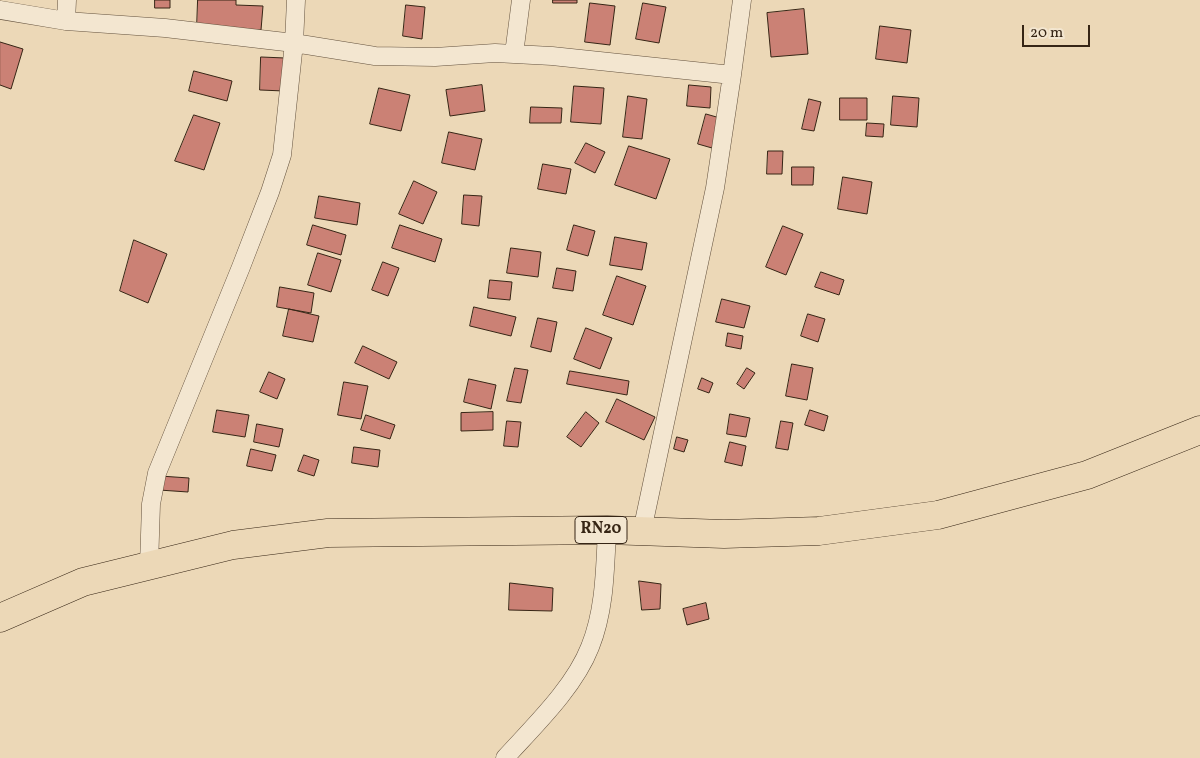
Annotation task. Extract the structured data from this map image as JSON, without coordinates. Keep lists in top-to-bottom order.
{
  "streets": {
    "main road": ["RN20"]
  },
  "scale_bar": "20 m"
}
